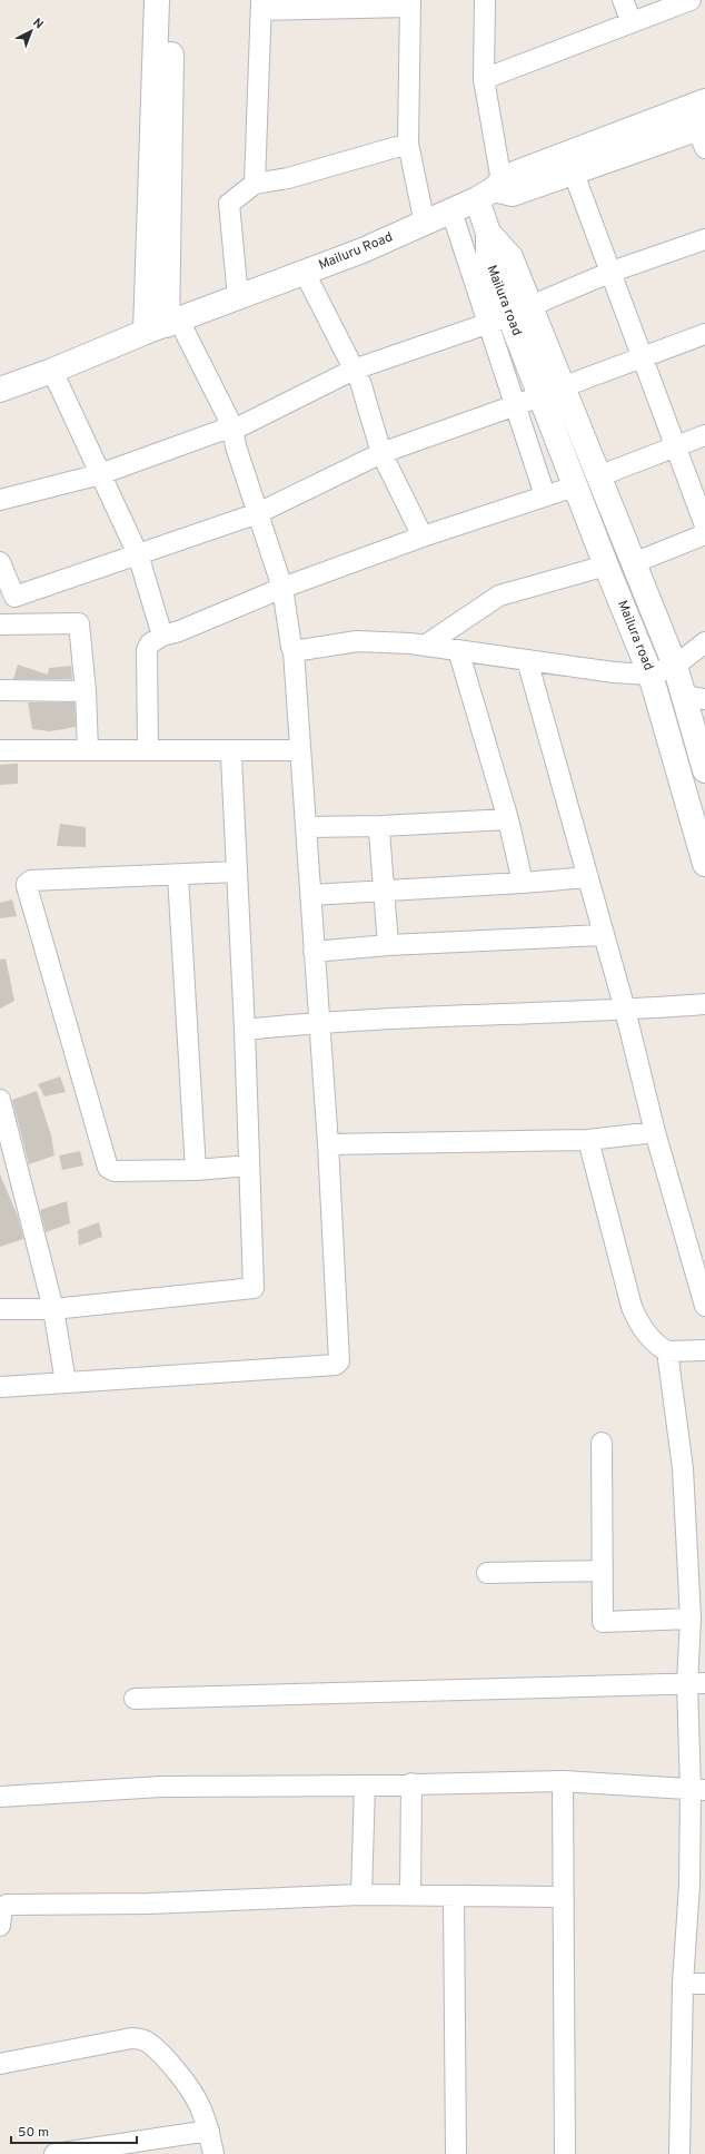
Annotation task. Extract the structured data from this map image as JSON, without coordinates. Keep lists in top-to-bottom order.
{
  "streets": {
    "street": ["Mailuru Road", "Mailura road"]
  },
  "crossings": [
    ["Mailuru Road", "Mailura road"]
  ],
  "scale_bar": "50 m",
  "north": "top right"
}
